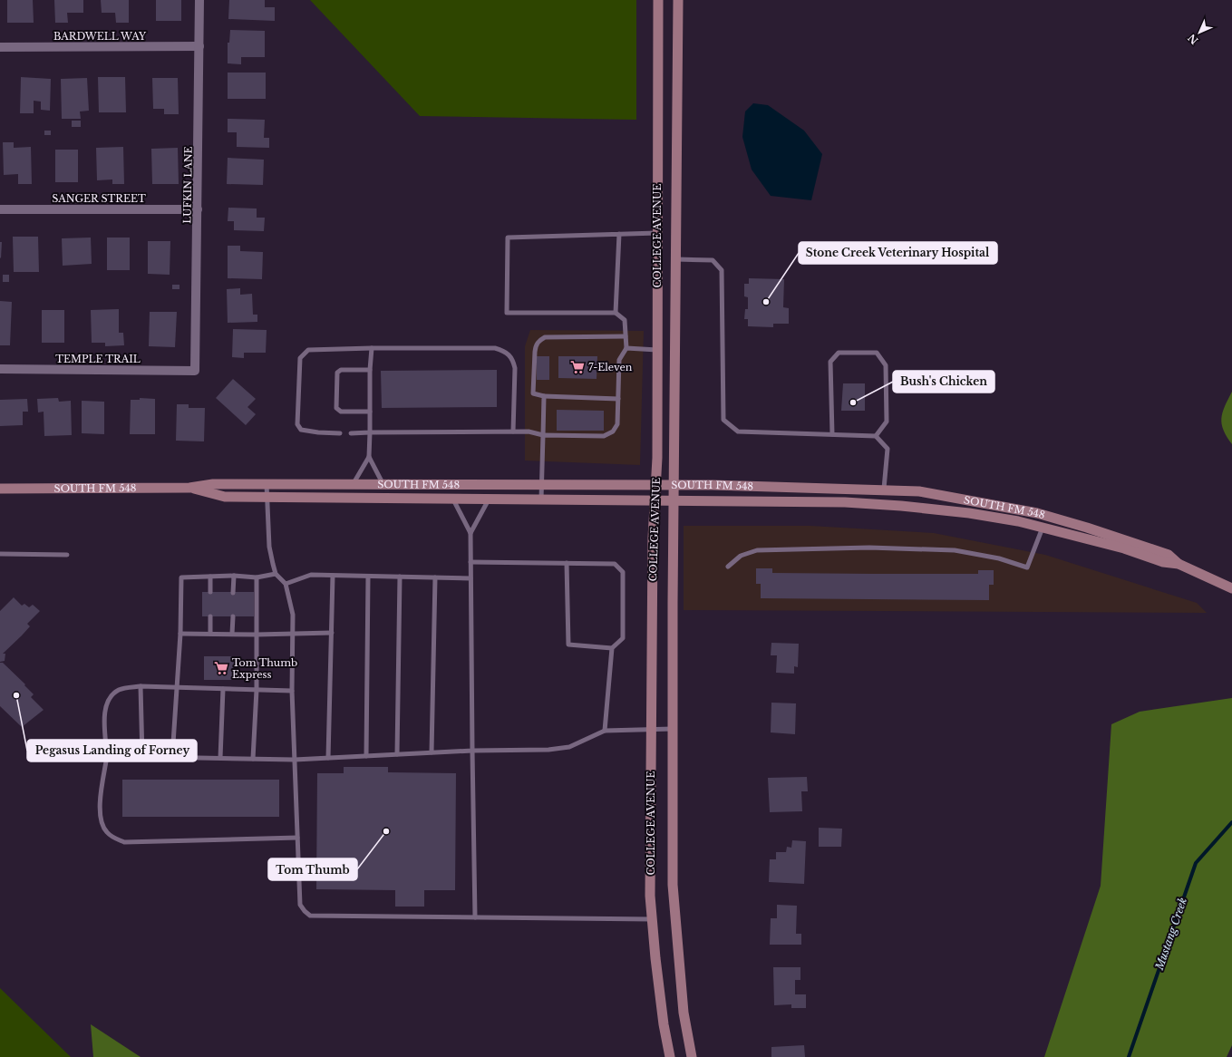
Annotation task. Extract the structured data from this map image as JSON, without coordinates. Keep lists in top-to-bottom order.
{
  "streets": {
    "main road": ["COLLEGE AVENUE", "SOUTH FM 548"],
    "street": [
      "BARDWELL WAY",
      "LUFKIN LANE",
      "SANGER STREET",
      "TEMPLE TRAIL"
    ]
  },
  "crossings": [
    ["BARDWELL WAY", "LUFKIN LANE"],
    ["LUFKIN LANE", "SANGER STREET"],
    ["LUFKIN LANE", "TEMPLE TRAIL"],
    ["COLLEGE AVENUE", "SOUTH FM 548"]
  ],
  "water": ["Mustang Creek"],
  "places": {
    "other": [
      "Stone Creek Veterinary Hospital",
      "Bush's Chicken",
      "Pegasus Landing of Forney",
      "Tom Thumb"
    ],
    "supermarket": ["7-Eleven", "Tom Thumb Express"]
  },
  "north": "bottom left"
}
